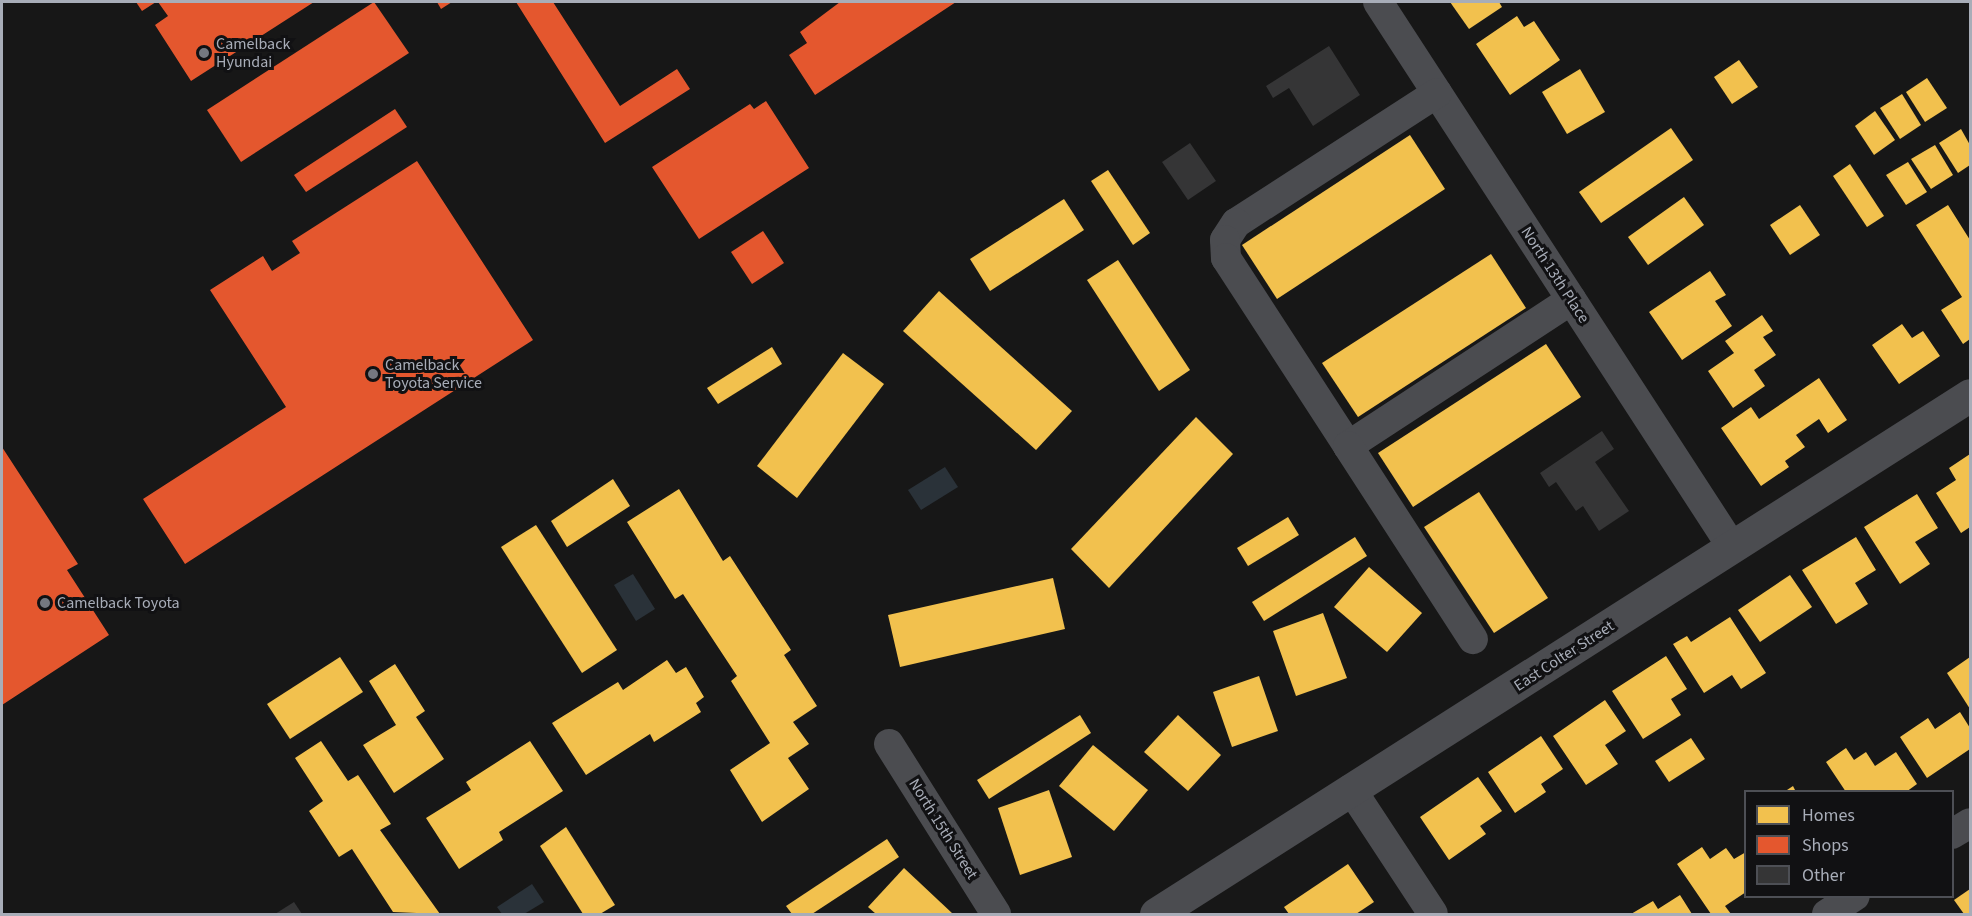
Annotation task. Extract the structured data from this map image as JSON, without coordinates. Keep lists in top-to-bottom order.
{
  "streets": {
    "street": ["North 13th Place", "East Colter Street", "North 15th Street"]
  },
  "crossings": [
    ["North 13th Place", "East Colter Street"]
  ],
  "places": ["Camelback Hyundai", "Camelback Toyota Service", "Camelback Toyota"],
  "legend": ["Homes", "Shops", "Other"]
}
